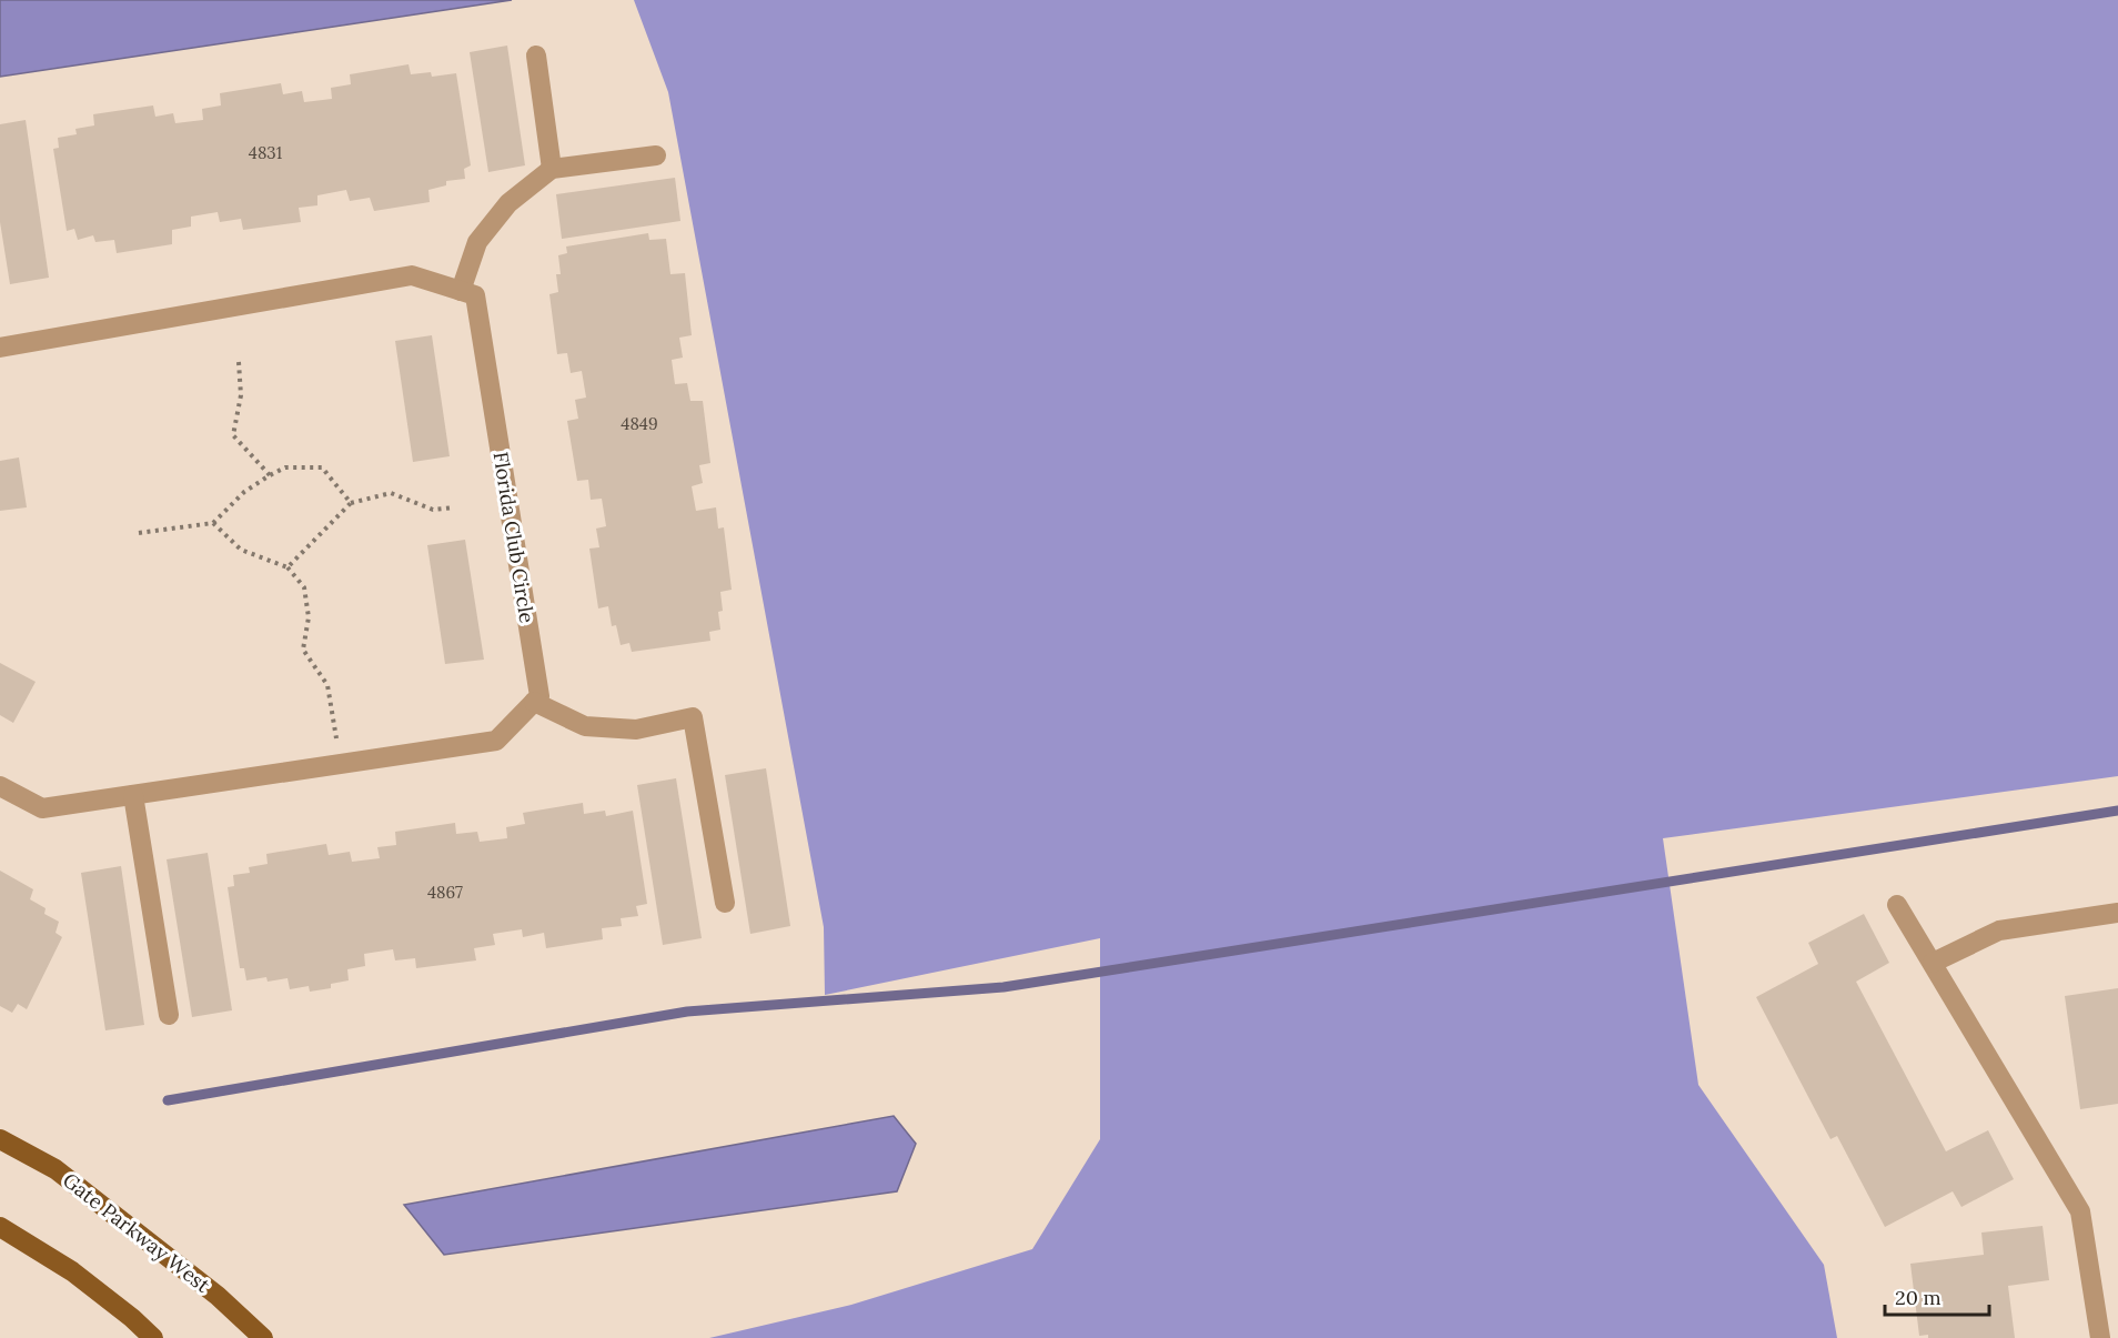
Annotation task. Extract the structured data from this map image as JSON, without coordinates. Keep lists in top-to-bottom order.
{
  "streets": {
    "main road": ["Gate Parkway West"],
    "street": ["Florida Club Circle"]
  },
  "house_numbers": ["4831", "4849", "4867"],
  "scale_bar": "20 m"
}
